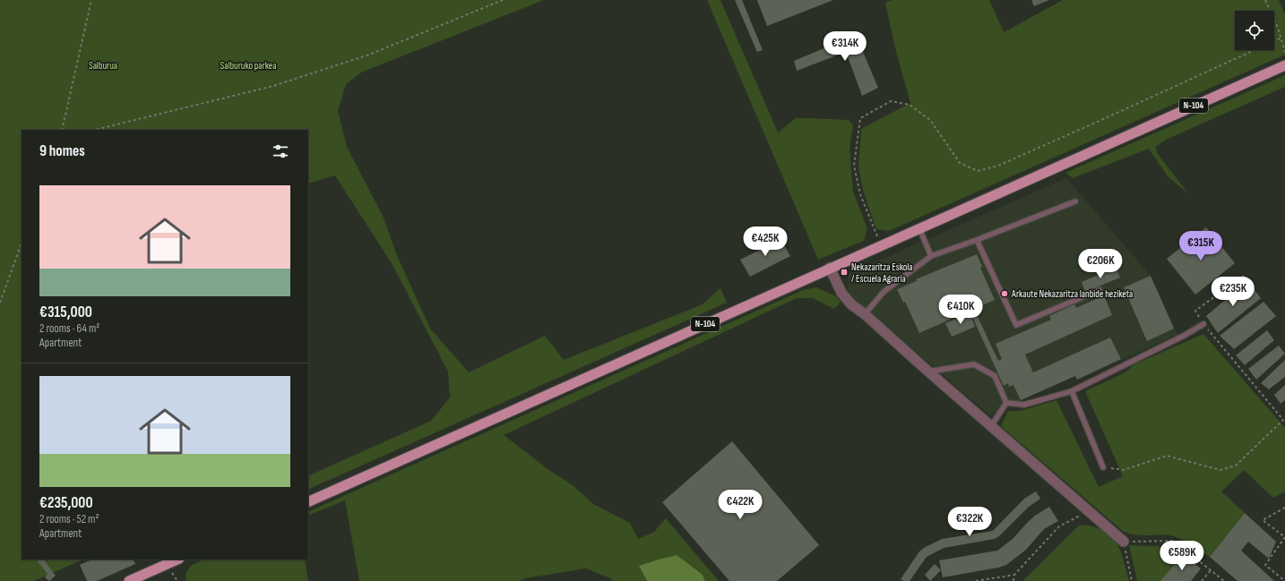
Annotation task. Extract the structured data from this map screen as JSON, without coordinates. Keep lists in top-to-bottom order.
{
  "streets": {
    "main road": ["N-104"]
  },
  "parks": ["Salburua", "Salburuko parkea"],
  "places": {
    "transit": ["Nekazaritza Eskola / Escuela Agraria"],
    "other": ["Arkaute Nekazaritza lanbide heziketa"]
  },
  "page": {
    "price": [
      "€314K",
      "€425K",
      "€315K",
      "€206K",
      "€235K",
      "€410K",
      "€422K",
      "€322K",
      "€589K"
    ],
    "heading": "9 homes",
    "list": [
      {
        "name": "€315,000",
        "note": "2 rooms · 64 m² · Apartment"
      },
      {
        "name": "€235,000",
        "note": "2 rooms · 52 m² · Apartment"
      }
    ]
  }
}
